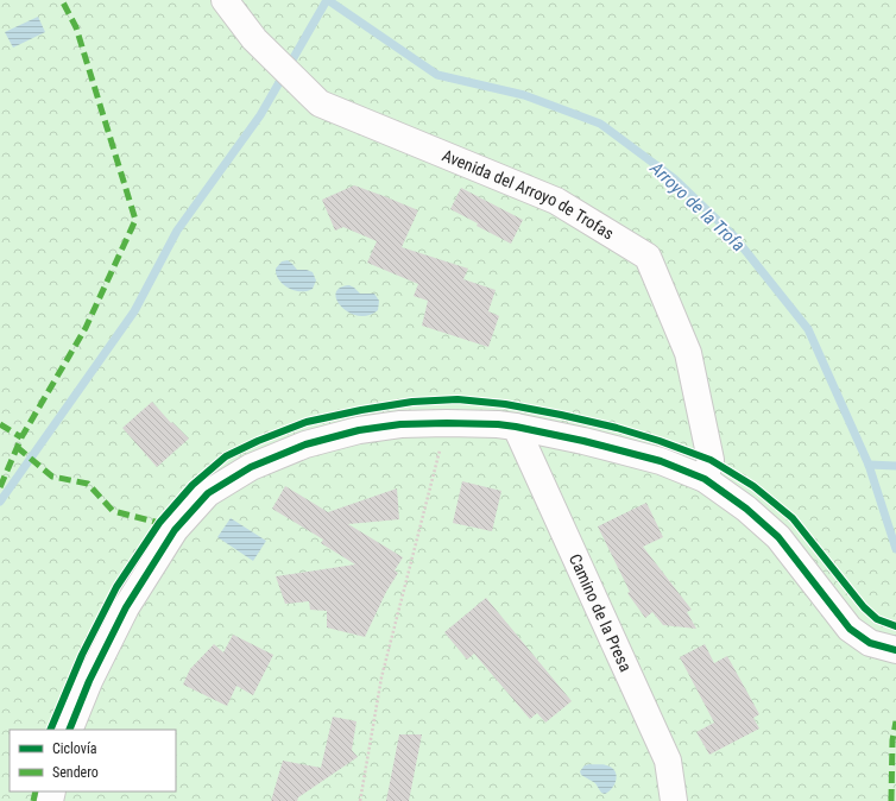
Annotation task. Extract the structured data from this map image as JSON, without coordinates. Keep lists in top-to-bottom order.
{
  "streets": {
    "street": ["Avenida del Arroyo de Trofas", "Camino de la Presa"]
  },
  "water": ["Arroyo de la Trofa"],
  "legend": ["Ciclovía", "Sendero"]
}
